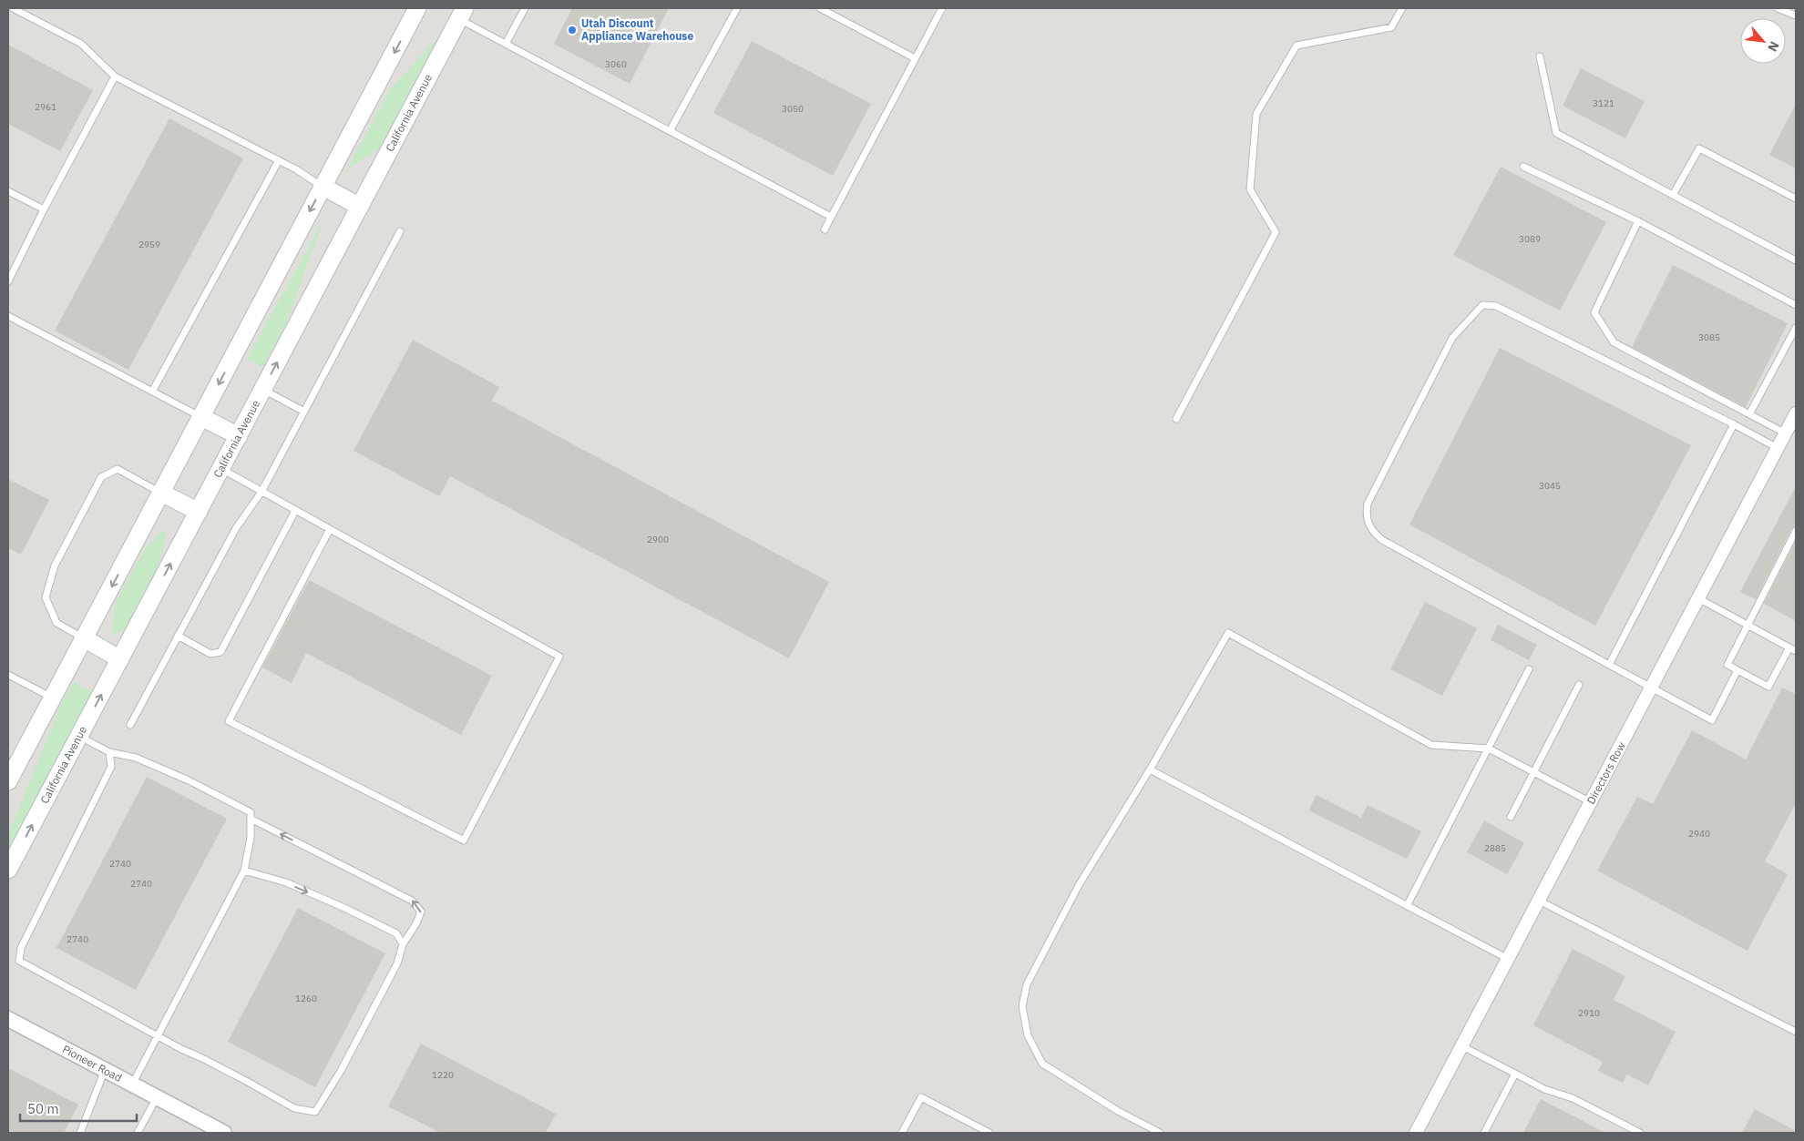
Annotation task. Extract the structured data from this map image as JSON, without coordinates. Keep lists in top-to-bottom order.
{
  "streets": {
    "main road": ["California Avenue"],
    "street": ["Directors Row", "Pioneer Road"]
  },
  "places": ["Utah Discount Appliance Warehouse"],
  "house_numbers": [
    "3060",
    "3121",
    "2961",
    "3050",
    "3089",
    "2959",
    "3085",
    "3045",
    "2900",
    "2940",
    "2885",
    "2740",
    "2740",
    "2740",
    "1260",
    "2910",
    "1220"
  ],
  "scale_bar": "50 m",
  "north": "bottom right"
}
